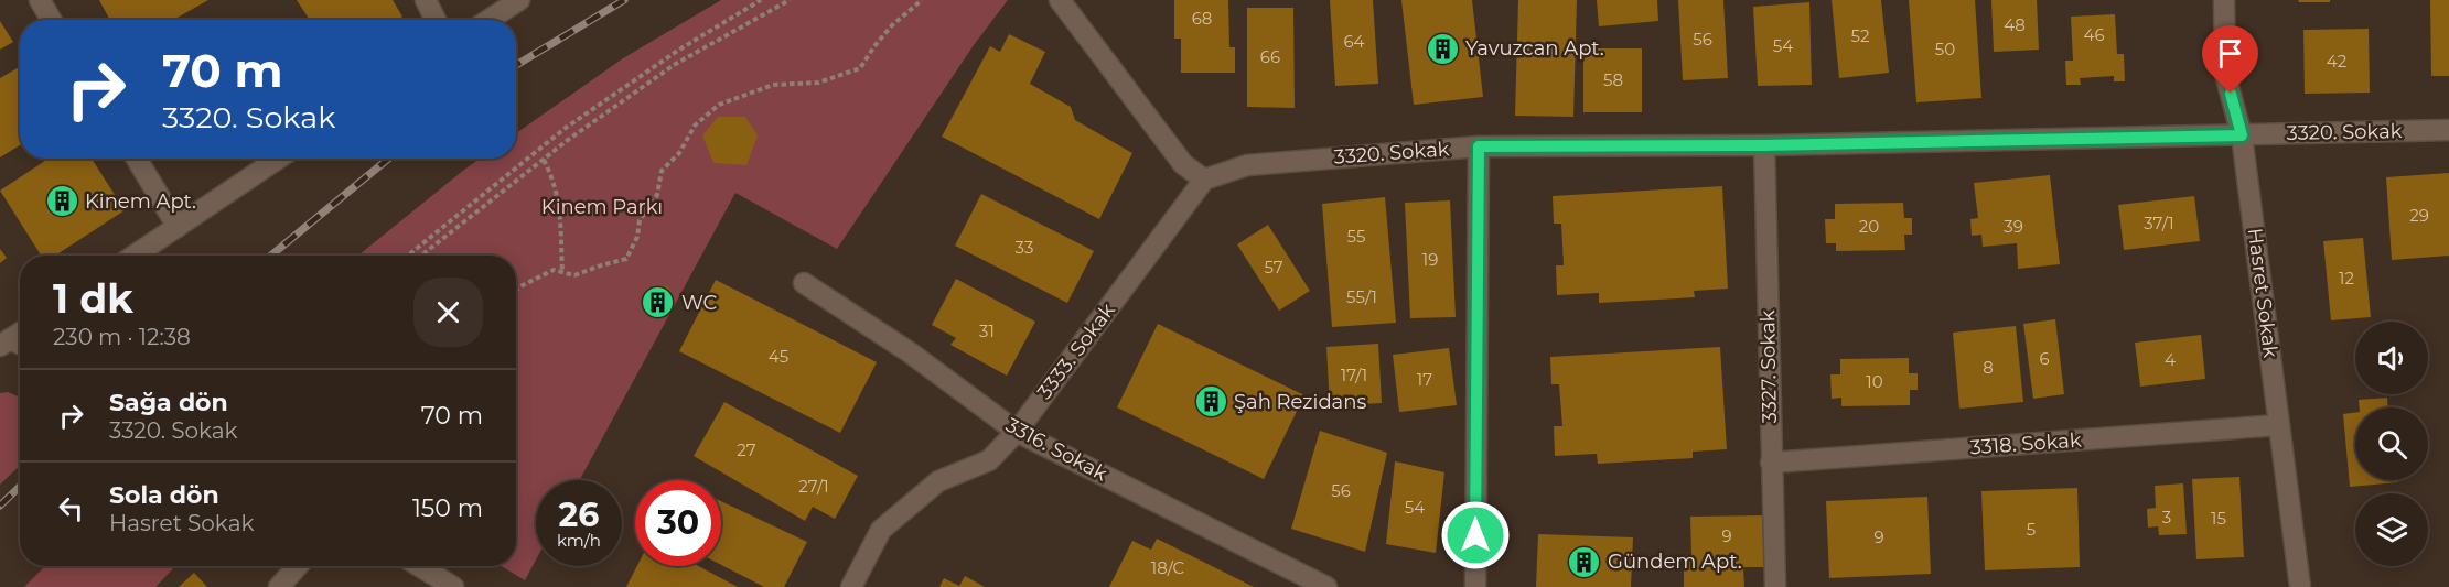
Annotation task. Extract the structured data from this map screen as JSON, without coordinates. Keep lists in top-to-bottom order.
{
  "streets": {
    "street": [
      "3320. Sokak",
      "Hasret Sokak",
      "3333. Sokak",
      "3327. Sokak",
      "3318. Sokak",
      "3316. Sokak"
    ]
  },
  "crossings": [
    ["3320. Sokak", "Hasret Sokak"],
    ["3320. Sokak", "3333. Sokak"],
    ["3320. Sokak", "3327. Sokak"],
    ["Hasret Sokak", "3318. Sokak"],
    ["3333. Sokak", "3316. Sokak"],
    ["3327. Sokak", "3318. Sokak"]
  ],
  "parks": ["Kinem Parkı"],
  "places": {
    "building": [
      "Yavuzcan Apt.",
      "Kinem Apt.",
      "WC",
      "Şah Rezidans",
      "Gündem Apt."
    ]
  },
  "house_numbers": [
    "68",
    "48",
    "46",
    "52",
    "56",
    "64",
    "54",
    "50",
    "66",
    "42",
    "58",
    "29",
    "37/1",
    "20",
    "39",
    "55",
    "33",
    "19",
    "57",
    "12",
    "55/1",
    "31",
    "45",
    "6",
    "4",
    "8",
    "17/1",
    "17",
    "10",
    "27",
    "27/1",
    "56",
    "54",
    "3",
    "15",
    "5",
    "9",
    "9",
    "18/C"
  ],
  "page": {
    "turn": ["70 m", "3320. Sokak"],
    "heading": ["1 dk", "230 m · 12:38"],
    "list": [
      {
        "name": "Sağa dön",
        "note": "3320. Sokak",
        "value": "70 m"
      },
      {
        "name": "Sola dön",
        "note": "Hasret Sokak",
        "value": "150 m"
      }
    ],
    "speed": "26 km/h",
    "limit": "30"
  }
}
